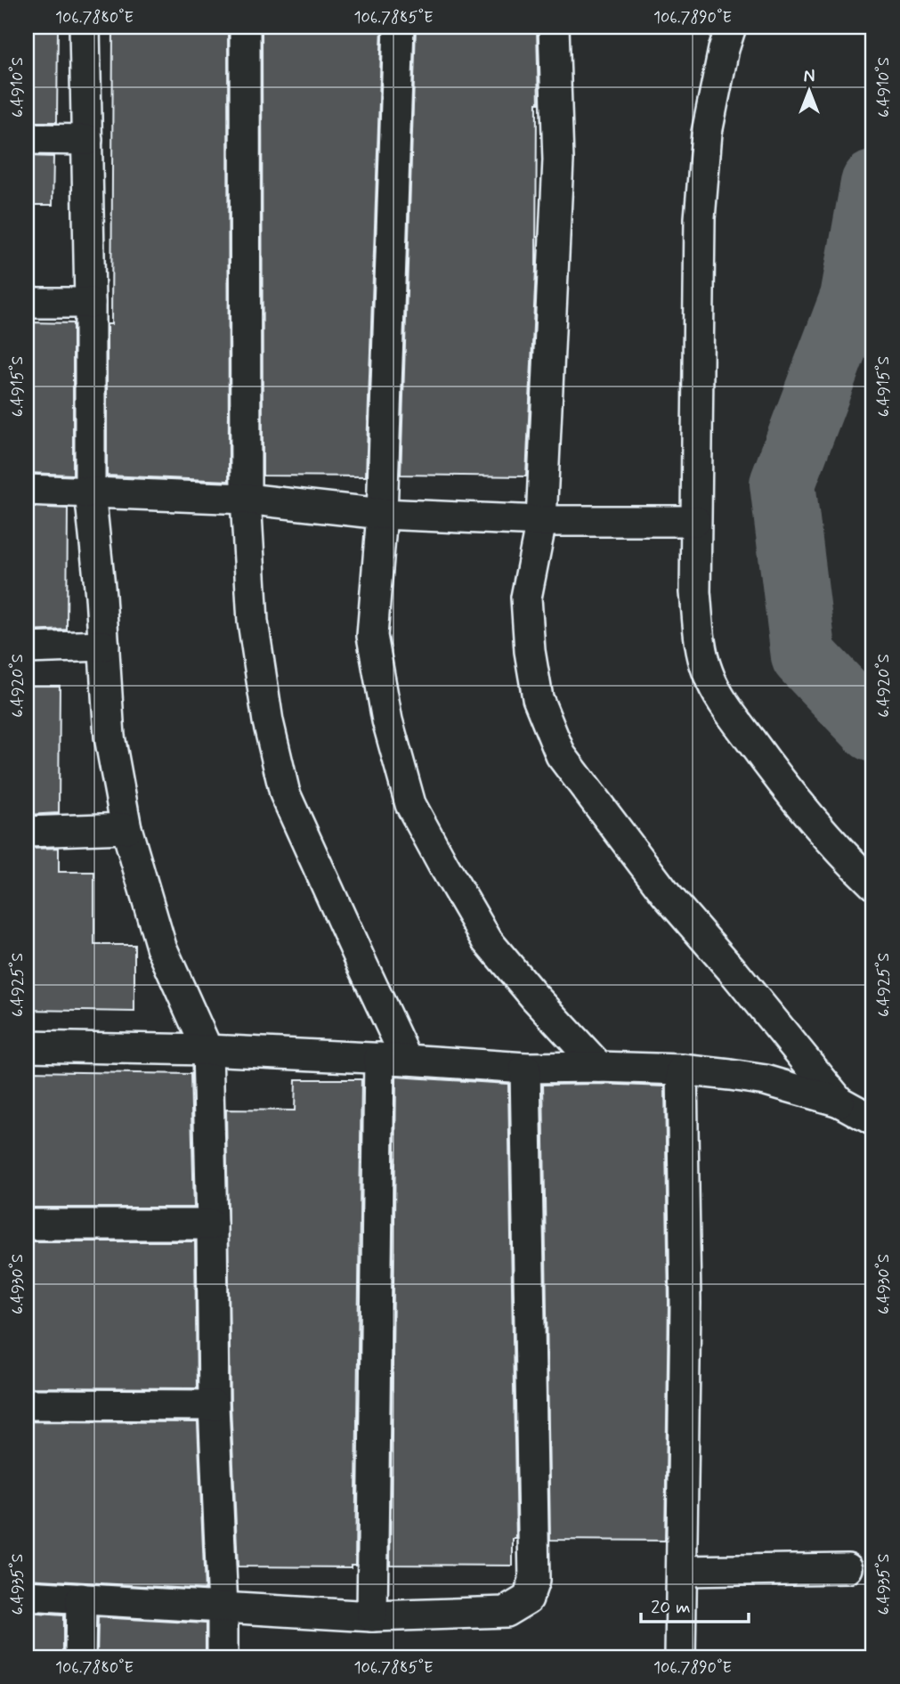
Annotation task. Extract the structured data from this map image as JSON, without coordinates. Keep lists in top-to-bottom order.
{
  "scale_bar": "20 m",
  "north": "top",
  "coordinates": [
    "106.7880°E",
    "106.7885°E",
    "106.7890°E",
    "6.4910°S",
    "6.4915°S",
    "6.4920°S",
    "6.4925°S",
    "6.4930°S",
    "6.4935°S"
  ]
}
